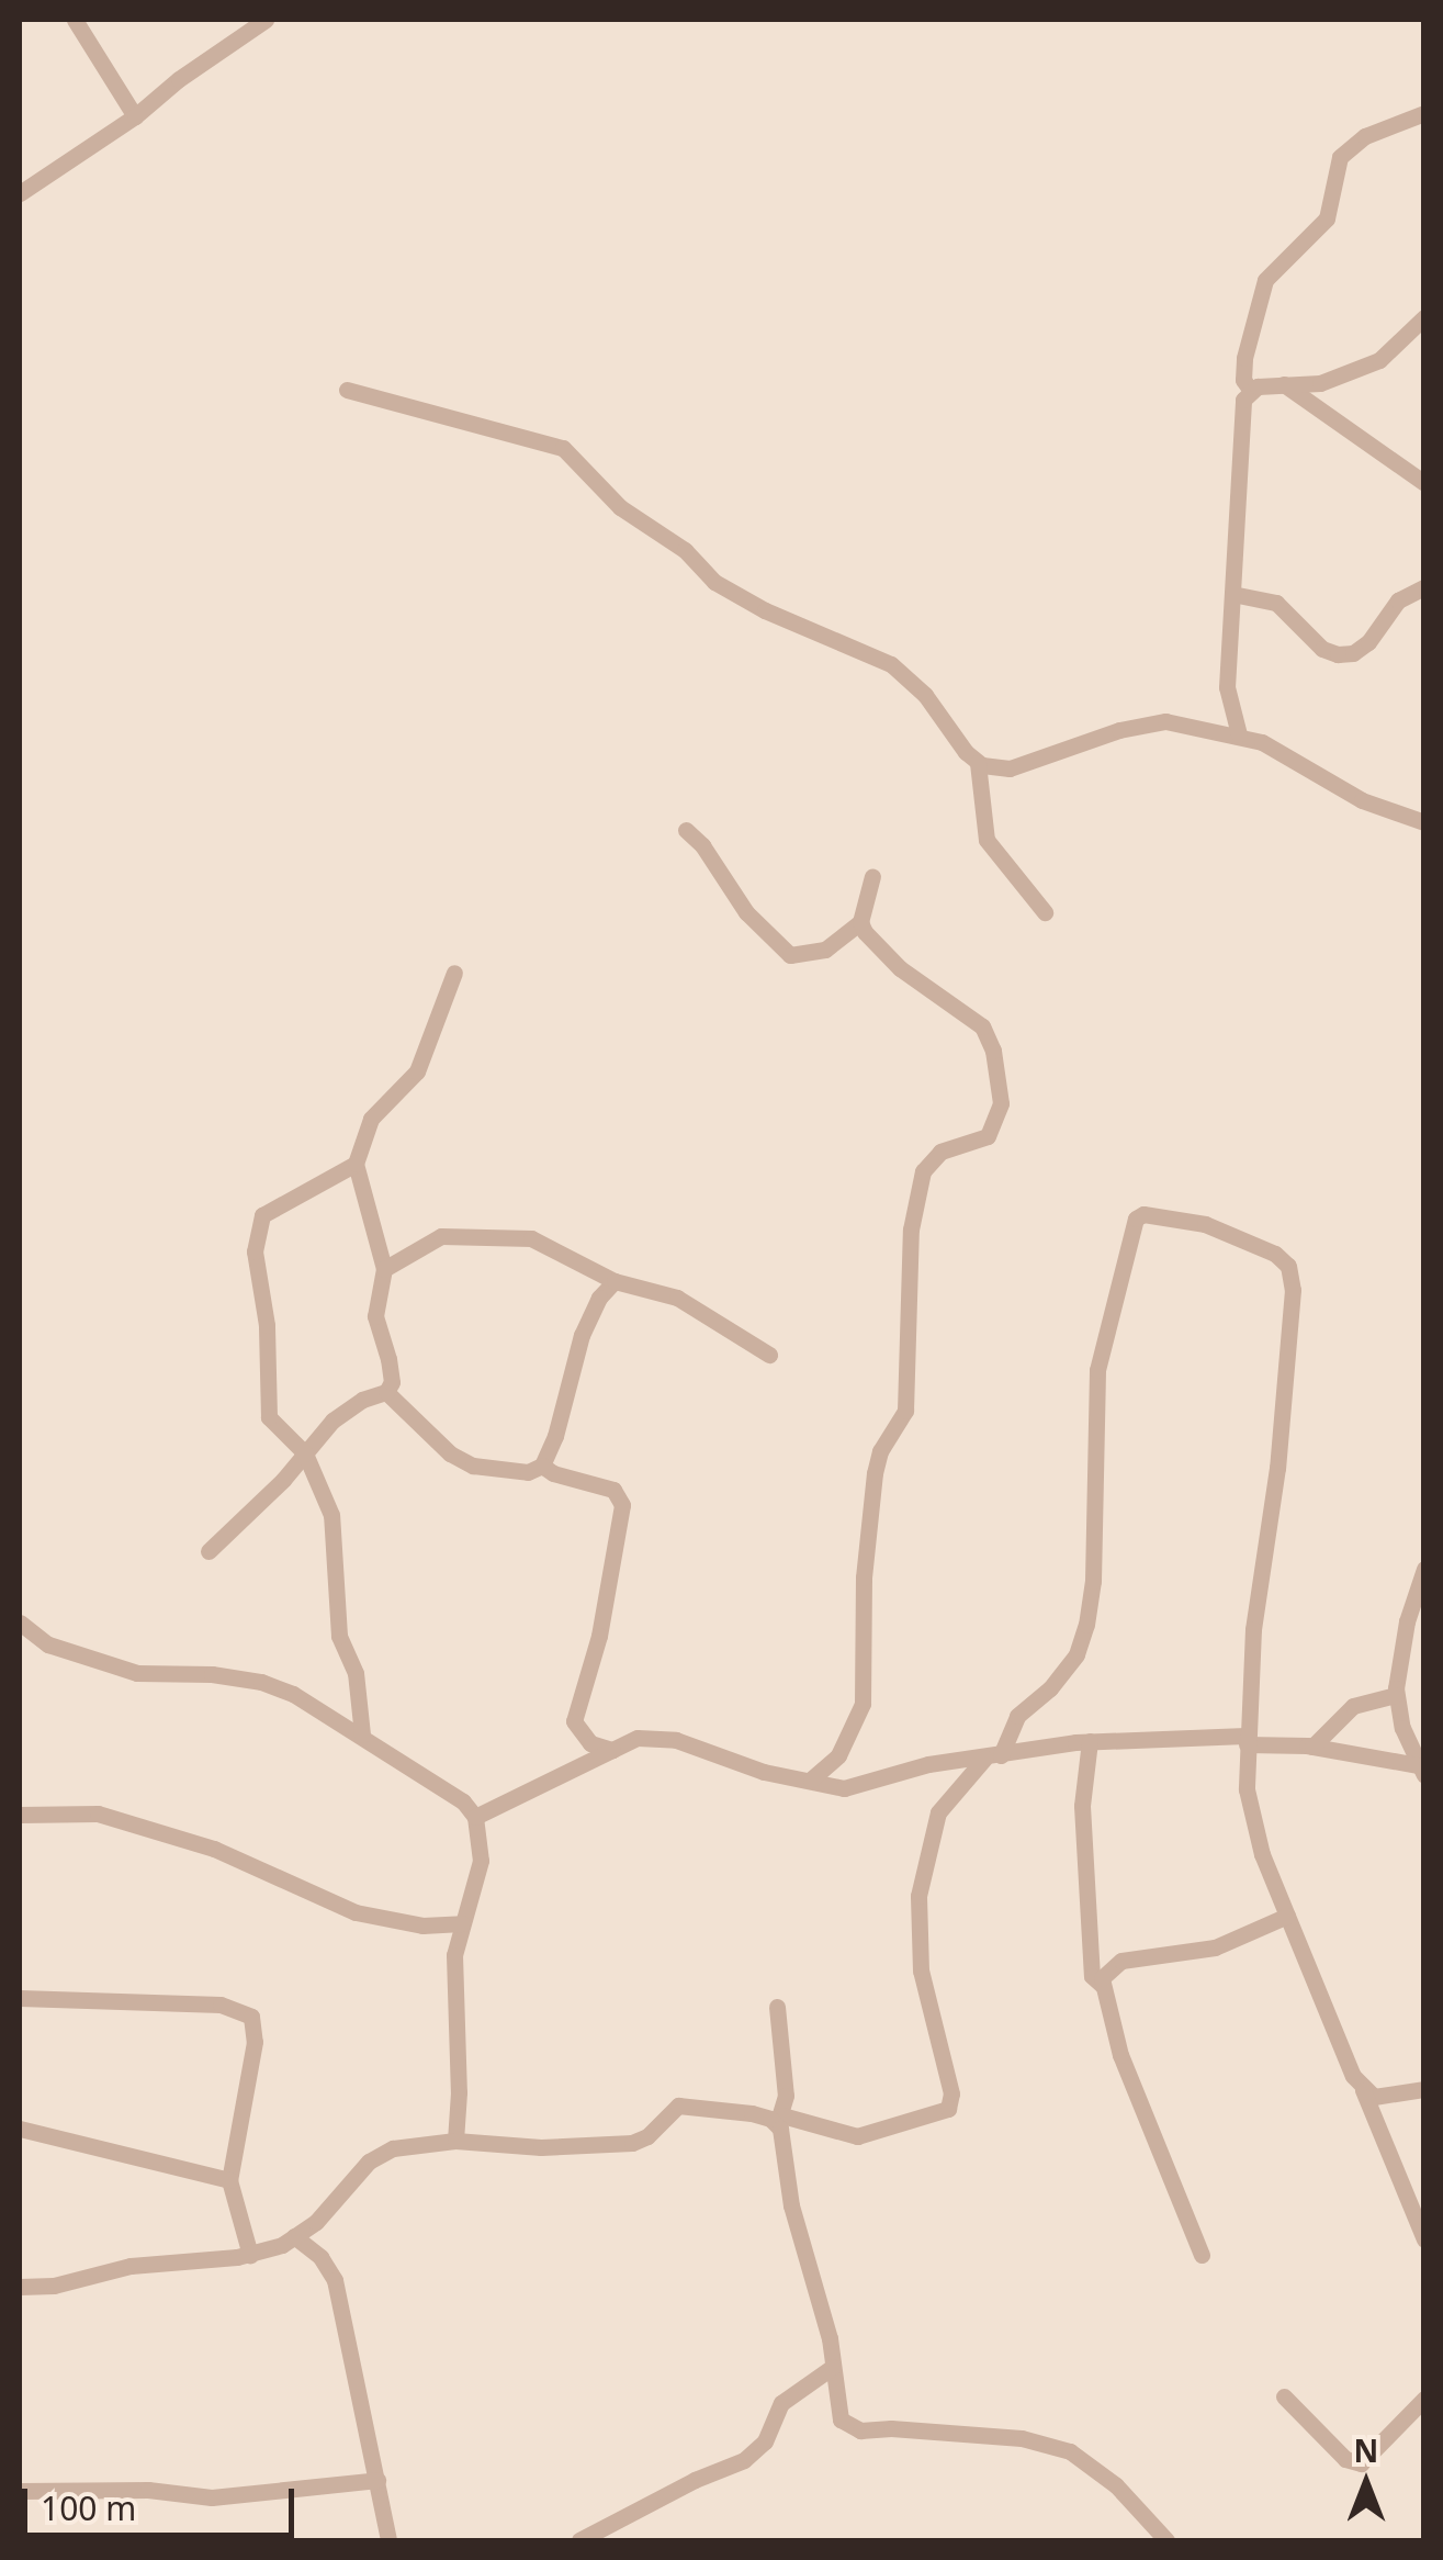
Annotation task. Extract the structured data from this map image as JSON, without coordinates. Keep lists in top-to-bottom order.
{
  "scale_bar": "100 m",
  "north": "top"
}
